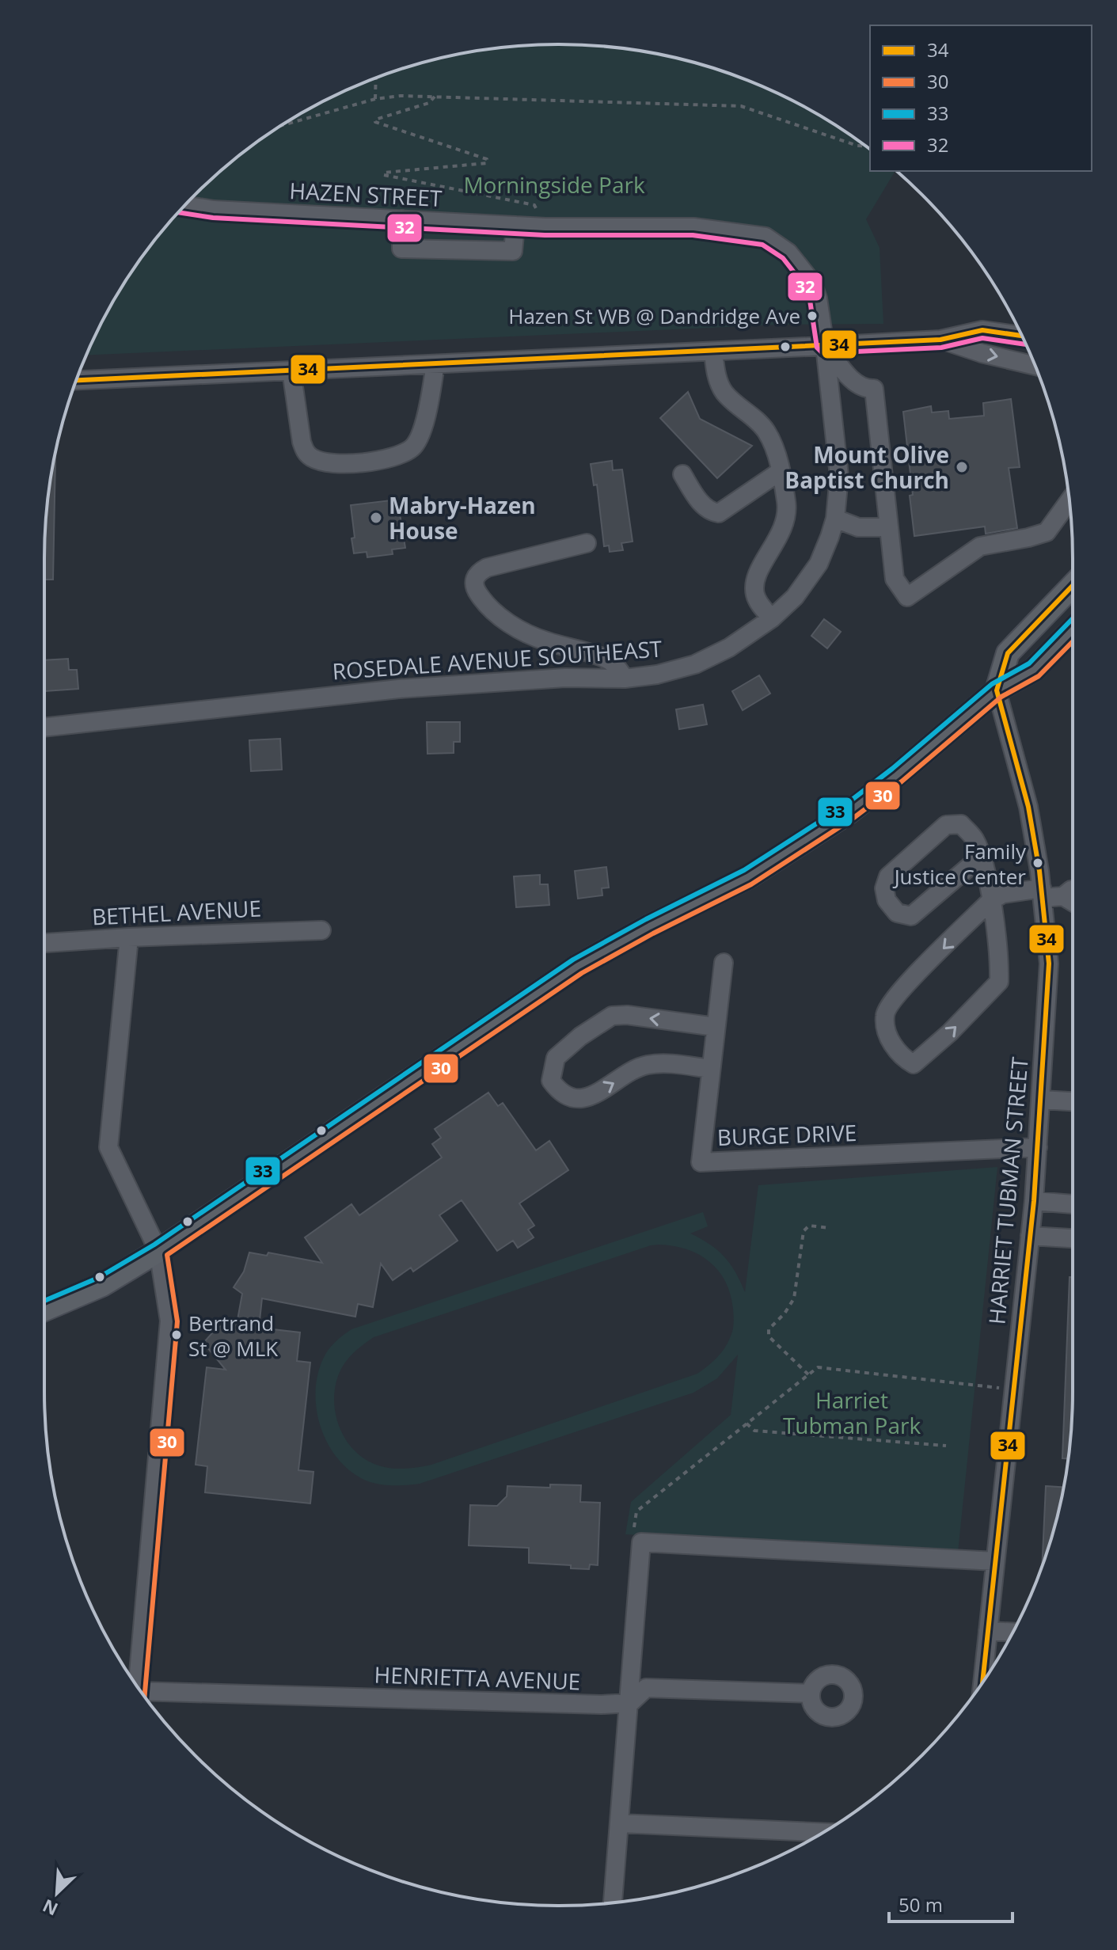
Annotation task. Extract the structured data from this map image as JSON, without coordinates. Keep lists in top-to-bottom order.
{
  "streets": {
    "street": [
      "HAZEN STREET",
      "ROSEDALE AVENUE SOUTHEAST",
      "BETHEL AVENUE",
      "BURGE DRIVE",
      "HARRIET TUBMAN STREET",
      "HENRIETTA AVENUE"
    ]
  },
  "crossings": [
    ["HAZEN STREET", "ROSEDALE AVENUE SOUTHEAST"],
    ["BURGE DRIVE", "HARRIET TUBMAN STREET"]
  ],
  "parks": ["Morningside Park", "Harriet Tubman Park"],
  "places": [
    "Hazen St WB @ Dandridge Ave",
    "Mount Olive Baptist Church",
    "Mabry-Hazen House",
    "Family Justice Center",
    "Bertrand St @ MLK"
  ],
  "lines": [
    "transit line 32",
    "transit line 34",
    "transit line 33",
    "transit line 30"
  ],
  "legend": [
    "34",
    "30",
    "33",
    "32"
  ],
  "scale_bar": "50 m",
  "north": "bottom left"
}
